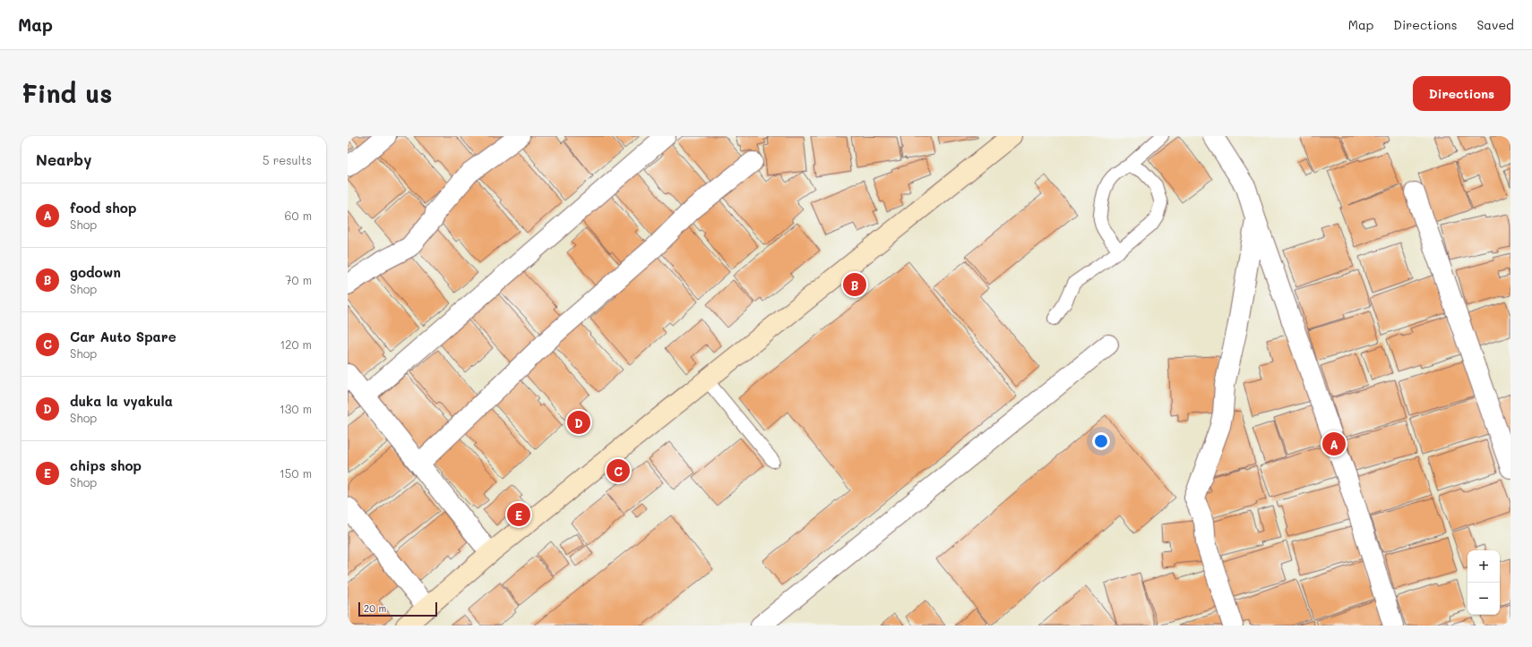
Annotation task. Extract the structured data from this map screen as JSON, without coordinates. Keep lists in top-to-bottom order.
{
  "scale_bar": "20 m",
  "page": {
    "header": "Map",
    "nav": ["Map", "Directions", "Saved"],
    "buttons": "Directions",
    "title": "Find us",
    "heading": ["Nearby", "5 results"],
    "list": [
      {
        "mark": "A",
        "name": "food shop",
        "note": "Shop",
        "value": "60 m"
      },
      {
        "mark": "B",
        "name": "godown",
        "note": "Shop",
        "value": "70 m"
      },
      {
        "mark": "C",
        "name": "Car Auto Spare",
        "note": "Shop",
        "value": "120 m"
      },
      {
        "mark": "D",
        "name": "duka la vyakula",
        "note": "Shop",
        "value": "130 m"
      },
      {
        "mark": "E",
        "name": "chips shop",
        "note": "Shop",
        "value": "150 m"
      }
    ],
    "pins": [
      "B",
      "D",
      "A",
      "C",
      "E"
    ],
    "map_buttons": ["+", "−"],
    "scale": "20 m"
  }
}
